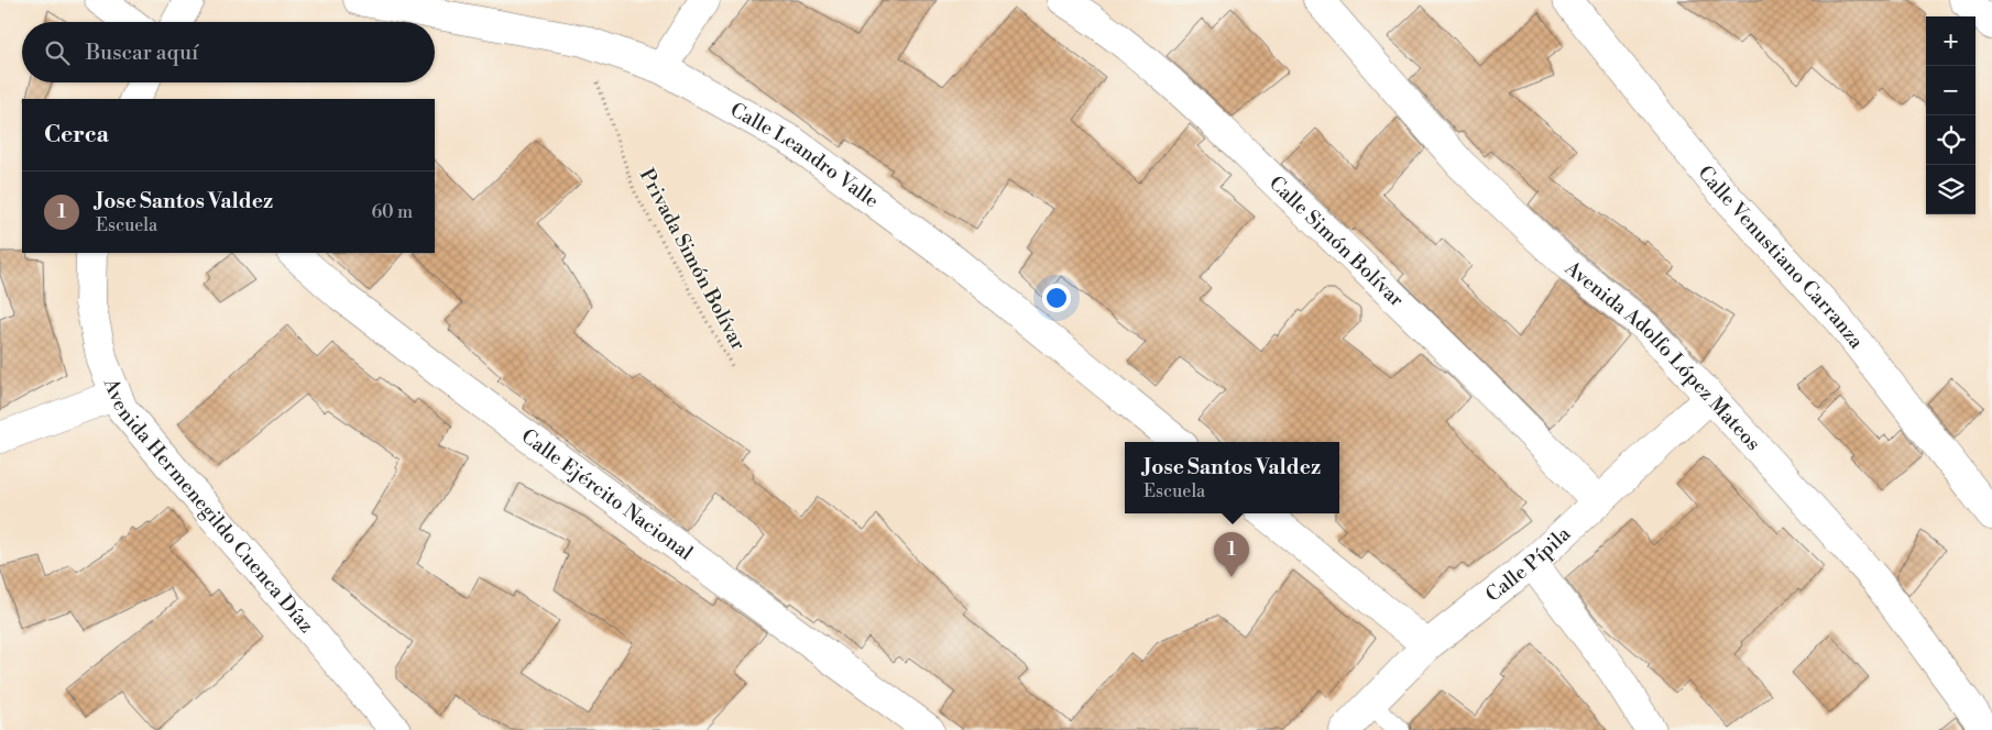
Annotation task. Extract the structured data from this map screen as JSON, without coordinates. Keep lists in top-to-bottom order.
{
  "streets": {
    "street": [
      "Calle Leandro Valle",
      "Calle Simón Bolívar",
      "Calle Venustiano Carranza",
      "Avenida Adolfo López Mateos",
      "Calle Ejército Nacional",
      "Avenida Hermenegildo Cuenca Díaz",
      "Calle Pípila"
    ],
    "path": ["Privada Simón Bolívar"]
  },
  "crossings": [
    ["Calle Leandro Valle", "Privada Simón Bolívar"],
    ["Calle Simón Bolívar", "Calle Pípila"],
    ["Avenida Adolfo López Mateos", "Calle Pípila"]
  ],
  "page": {
    "map_buttons": ["+", "−"],
    "search": "Buscar aquí",
    "heading": "Cerca",
    "list": [
      {
        "mark": "1",
        "name": "Jose Santos Valdez",
        "note": "Escuela",
        "value": "60 m"
      }
    ],
    "popup": ["Jose Santos Valdez", "Escuela"],
    "pins": "1"
  }
}
